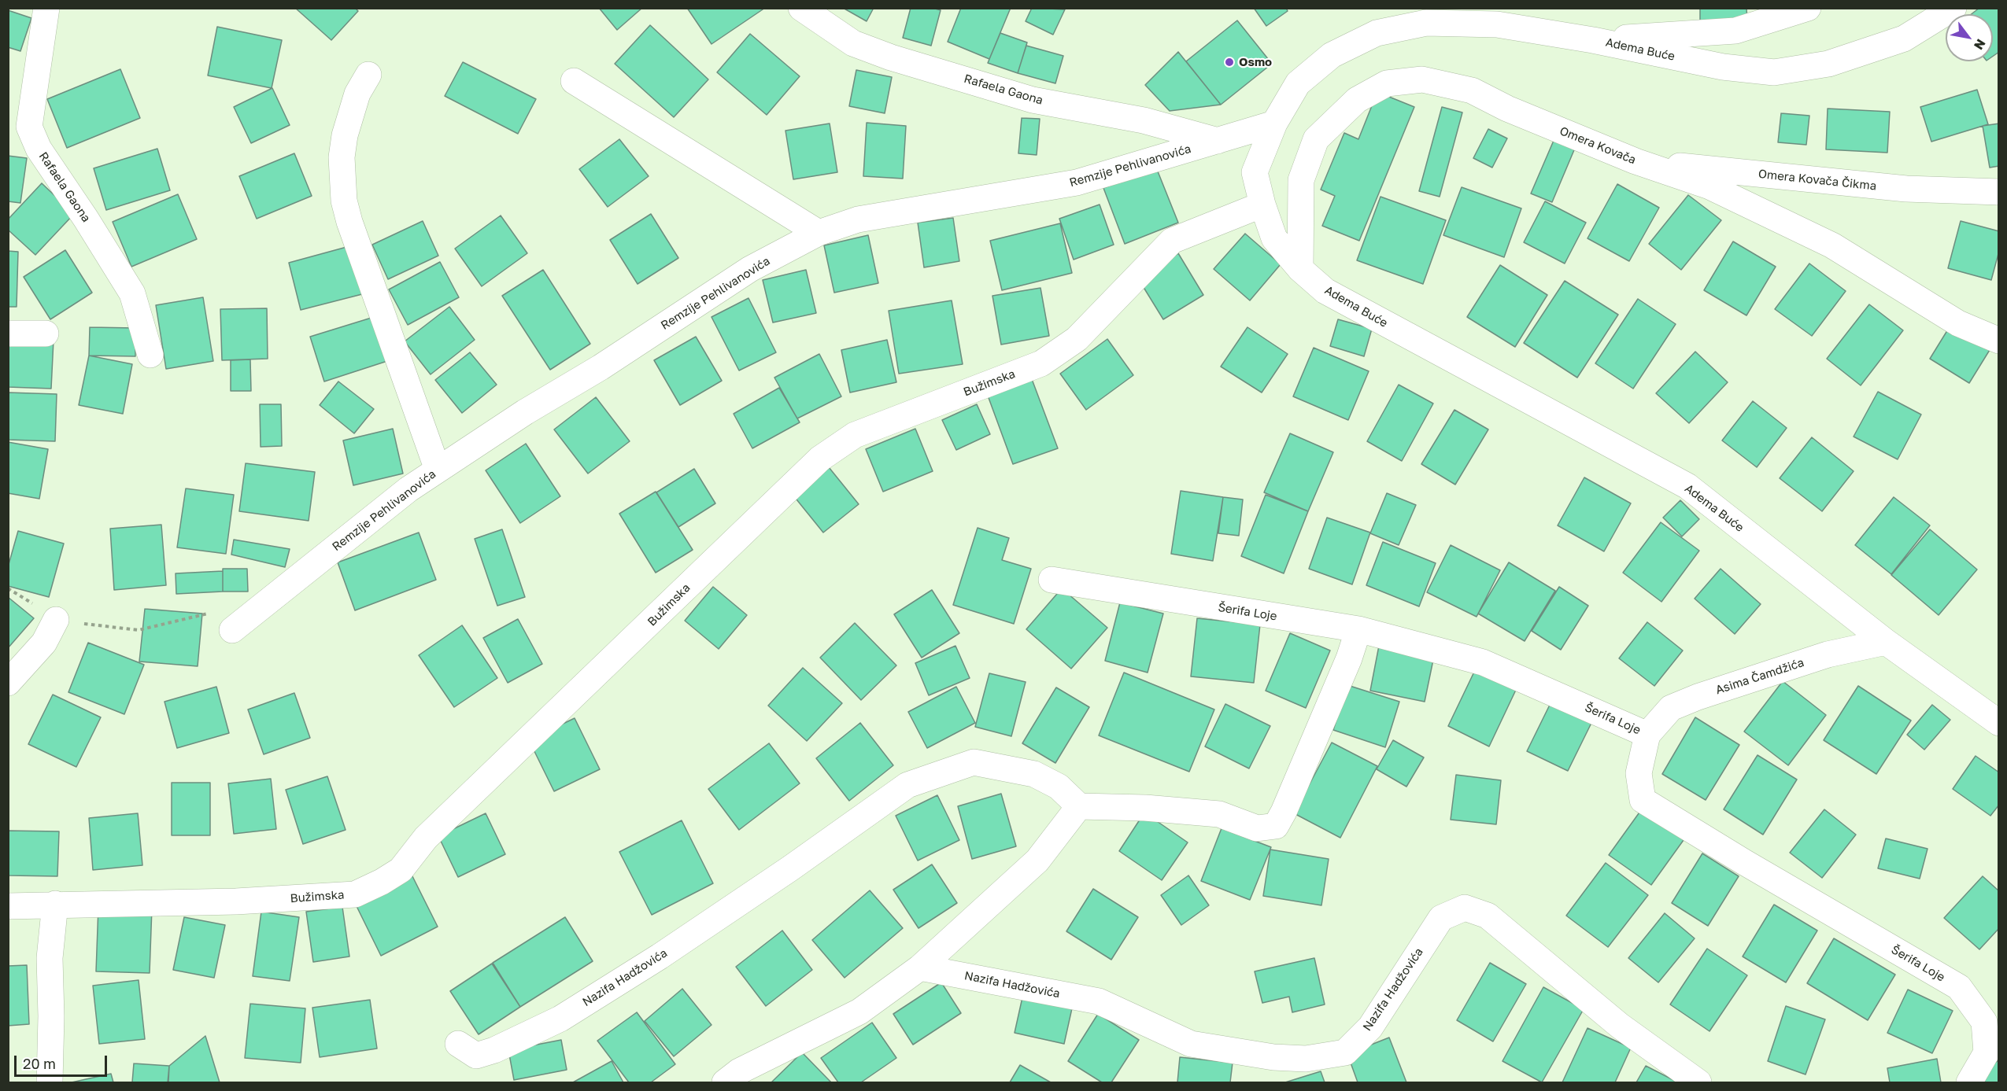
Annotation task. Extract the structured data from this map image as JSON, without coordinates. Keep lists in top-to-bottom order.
{
  "streets": {
    "street": [
      "Adema Buće",
      "Rafaela Gaona",
      "Omera Kovača",
      "Remzije Pehlivanovića",
      "Omera Kovača Čikma",
      "Bužimska",
      "Šerifa Loje",
      "Asima Čamdžića",
      "Nazifa Hadžovića"
    ]
  },
  "crossings": [
    ["Adema Buće", "Omera Kovača"],
    ["Adema Buće", "Remzije Pehlivanovića"],
    ["Adema Buće", "Bužimska"],
    ["Adema Buće", "Asima Čamdžića"],
    ["Rafaela Gaona", "Remzije Pehlivanovića"],
    ["Omera Kovača", "Omera Kovača Čikma"],
    ["Šerifa Loje", "Asima Čamdžića"]
  ],
  "places": ["Osmo"],
  "scale_bar": "20 m",
  "north": "bottom right"
}
